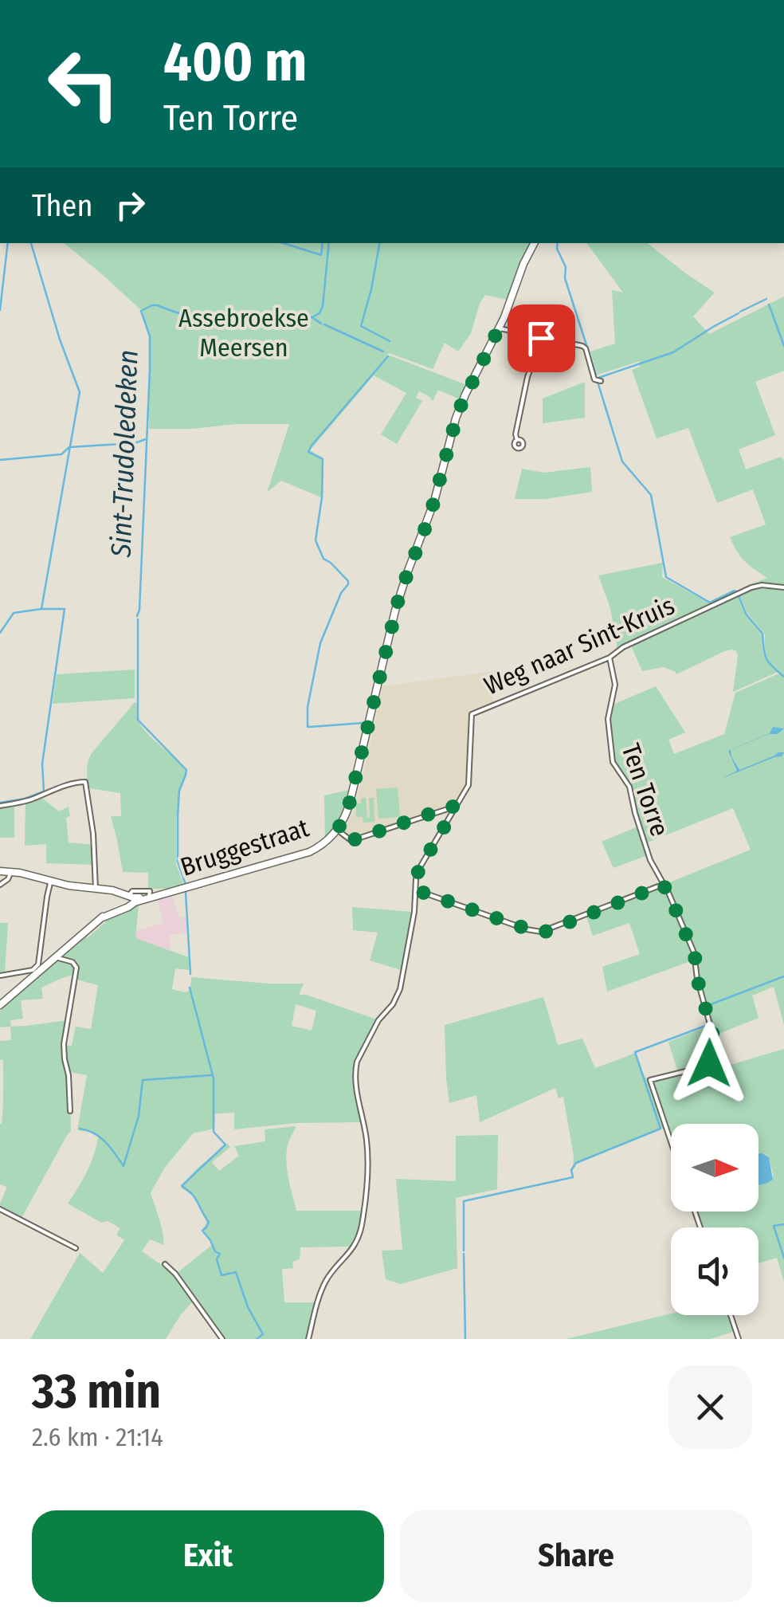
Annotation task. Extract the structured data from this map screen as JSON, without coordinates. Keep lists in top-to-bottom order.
{
  "streets": {
    "main road": ["Bruggestraat"],
    "street": ["Weg naar Sint-Kruis", "Ten Torre"]
  },
  "crossings": [
    ["Weg naar Sint-Kruis", "Ten Torre"]
  ],
  "water": ["Sint-Trudoledeken"],
  "parks": ["Assebroekse Meersen"],
  "north": "right",
  "page": {
    "turn": ["400 m", "Ten Torre"],
    "then": "Then",
    "heading": ["33 min", "2.6 km · 21:14"],
    "buttons": ["Exit", "Share"]
  }
}
